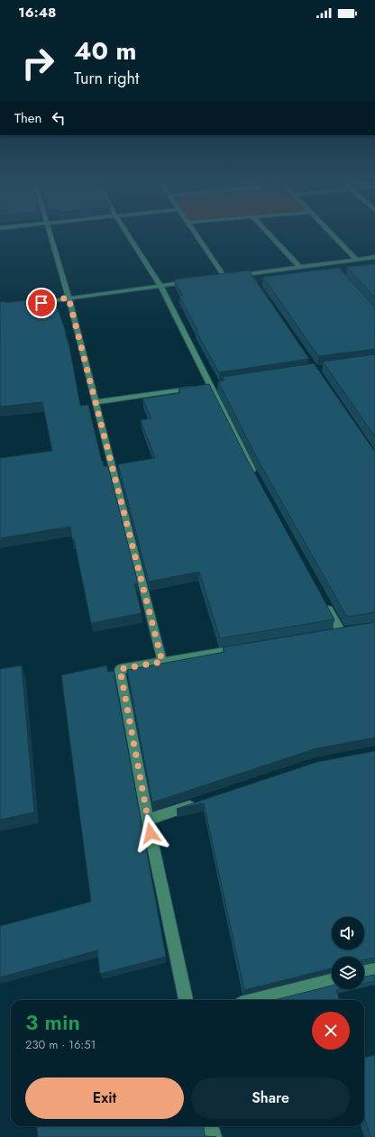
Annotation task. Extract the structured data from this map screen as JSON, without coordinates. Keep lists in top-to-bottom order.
{
  "page": {
    "status": "16:48",
    "turn": ["40 m", "Turn right"],
    "then": "Then",
    "heading": ["3 min", "230 m · 16:51"],
    "buttons": ["Exit", "Share"]
  }
}
